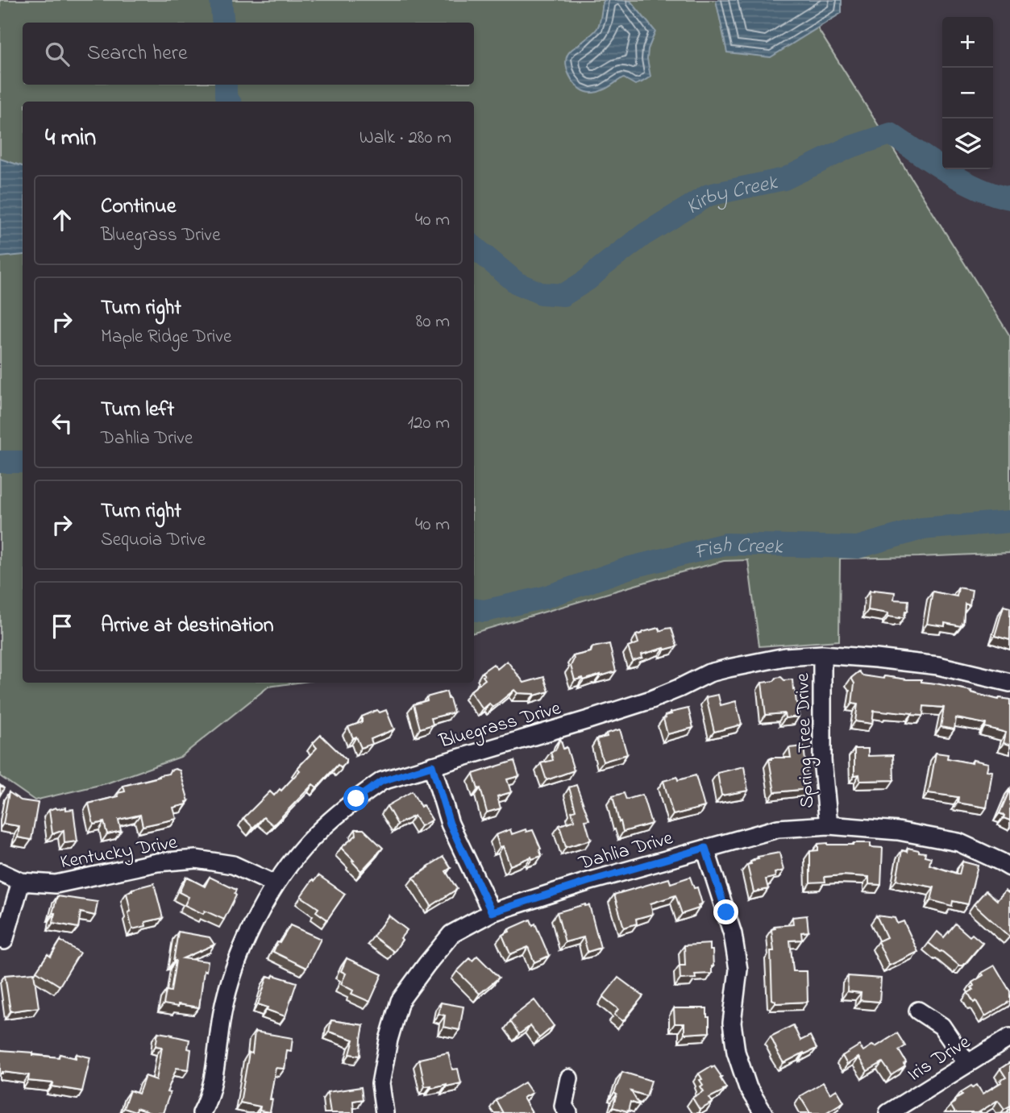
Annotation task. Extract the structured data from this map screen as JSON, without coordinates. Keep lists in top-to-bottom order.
{
  "streets": {
    "street": [
      "Bluegrass Drive",
      "Spring Tree Drive",
      "Dahlia Drive",
      "Kentucky Drive",
      "Iris Drive"
    ]
  },
  "crossings": [
    ["Bluegrass Drive", "Spring Tree Drive"],
    ["Bluegrass Drive", "Kentucky Drive"],
    ["Spring Tree Drive", "Dahlia Drive"]
  ],
  "water": ["Kirby Creek", "Fish Creek"],
  "page": {
    "map_buttons": ["+", "−"],
    "search": "Search here",
    "heading": ["4 min", "Walk · 280 m"],
    "list": [
      ["Continue", "Bluegrass Drive", "40 m"],
      ["Turn right", "Maple Ridge Drive", "80 m"],
      ["Turn left", "Dahlia Drive", "120 m"],
      ["Turn right", "Sequoia Drive", "40 m"],
      "Arrive at destination"
    ]
  }
}
